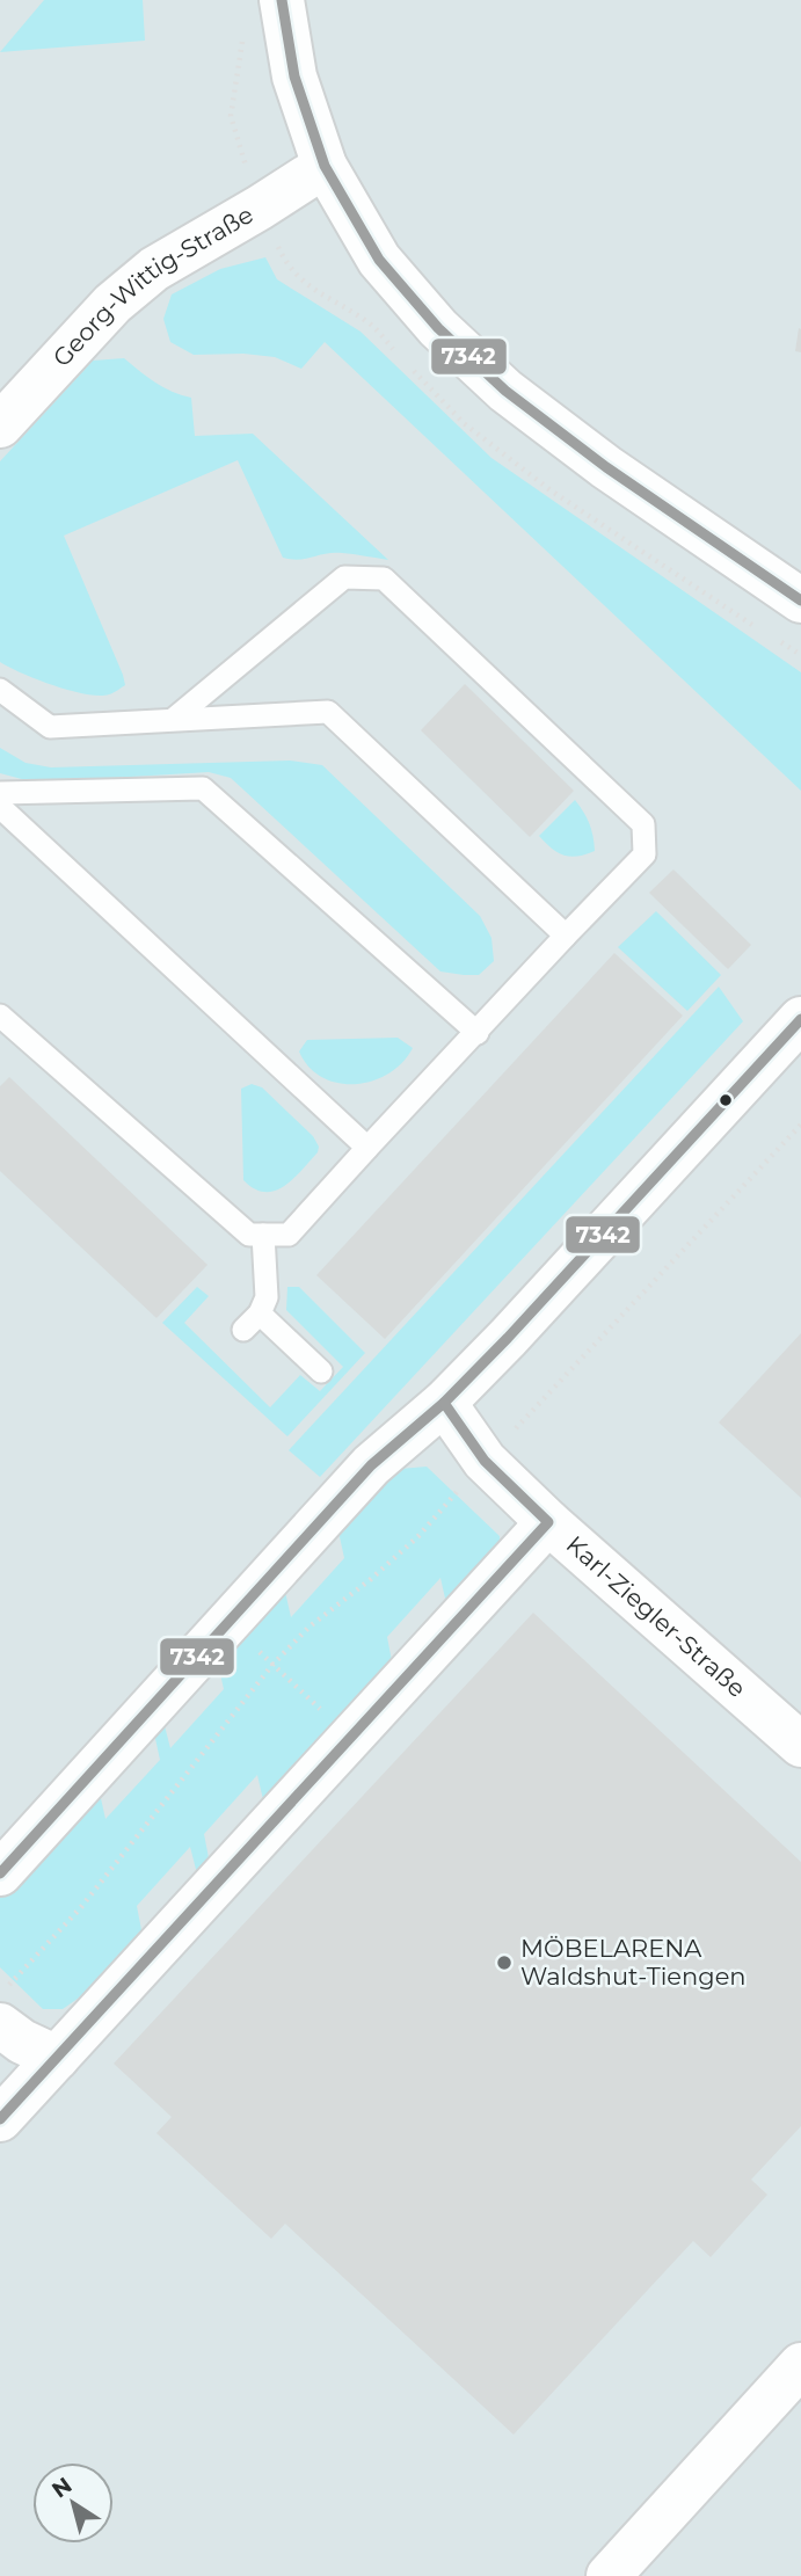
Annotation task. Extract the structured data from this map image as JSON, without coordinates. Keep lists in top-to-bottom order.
{
  "streets": {
    "street": ["Georg-Wittig-Straße", "Karl-Ziegler-Straße"]
  },
  "places": ["MÖBELARENA Waldshut-Tiengen"],
  "lines": ["transit line 7342"],
  "north": "top left"
}
